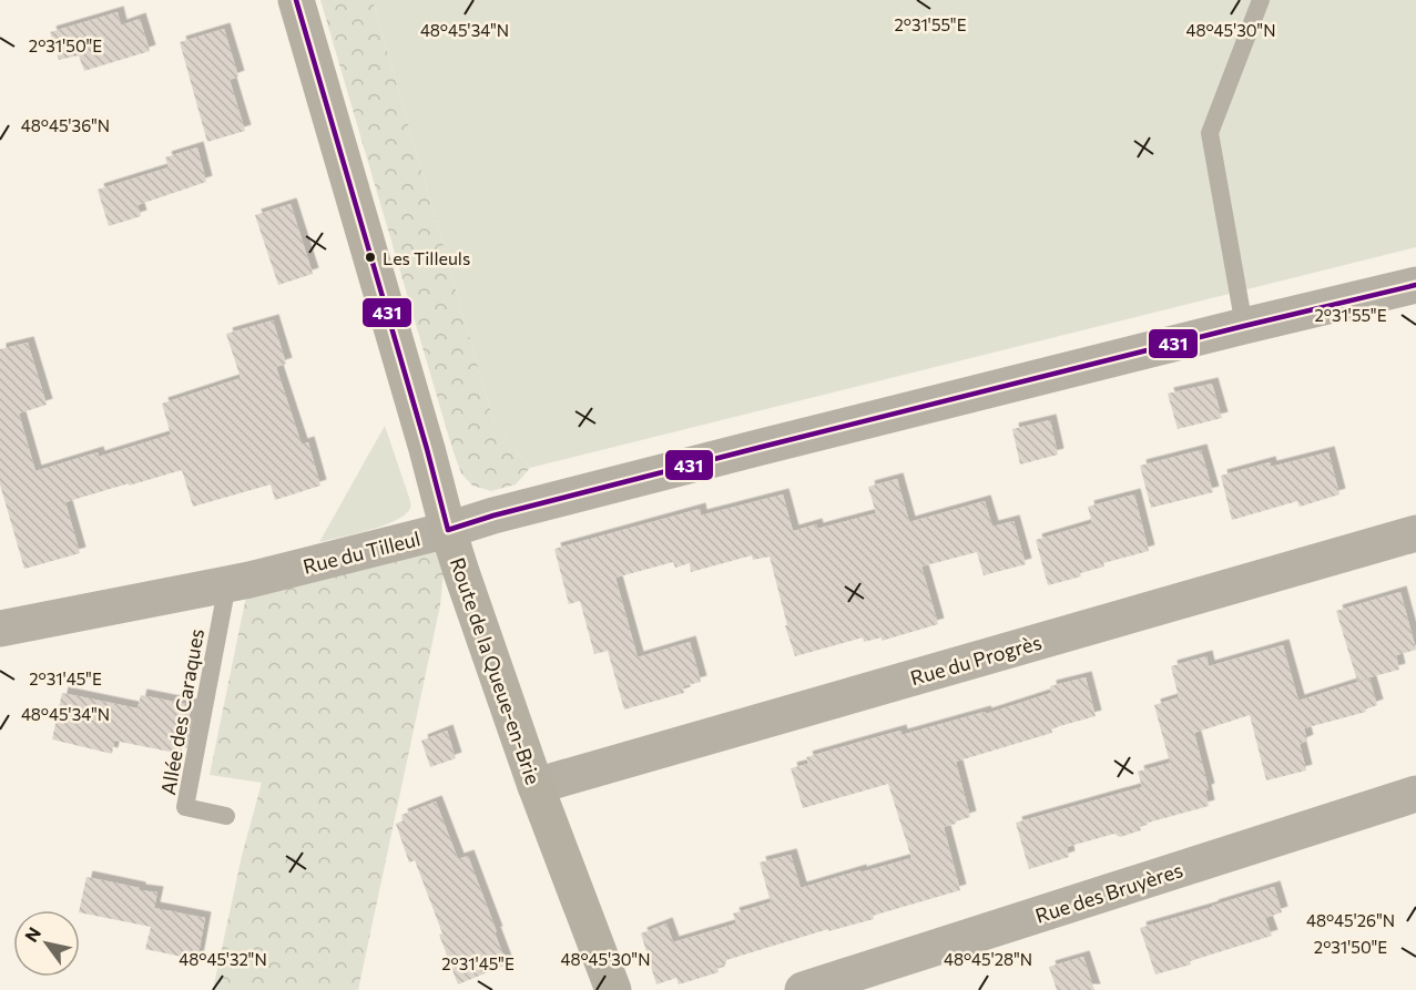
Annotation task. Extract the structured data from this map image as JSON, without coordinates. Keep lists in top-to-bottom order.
{
  "streets": {
    "main road": ["Route de la Queue-en-Brie"],
    "street": ["Rue du Tilleul", "Rue du Progrès", "Rue des Bruyères"],
    "lane": ["Allée des Caraques"]
  },
  "crossings": [
    ["Rue du Tilleul", "Route de la Queue-en-Brie"],
    ["Rue du Tilleul", "Allée des Caraques"],
    ["Rue du Progrès", "Route de la Queue-en-Brie"]
  ],
  "places": ["Les Tilleuls"],
  "lines": ["transit line 431"],
  "north": "top left",
  "coordinates": [
    "2°31'55\"E",
    "48°45'34\"N",
    "48°45'30\"N",
    "2°31'50\"E",
    "48°45'36\"N",
    "2°31'45\"E",
    "48°45'26\"N",
    "48°45'32\"N",
    "48°45'28\"N"
  ]
}
